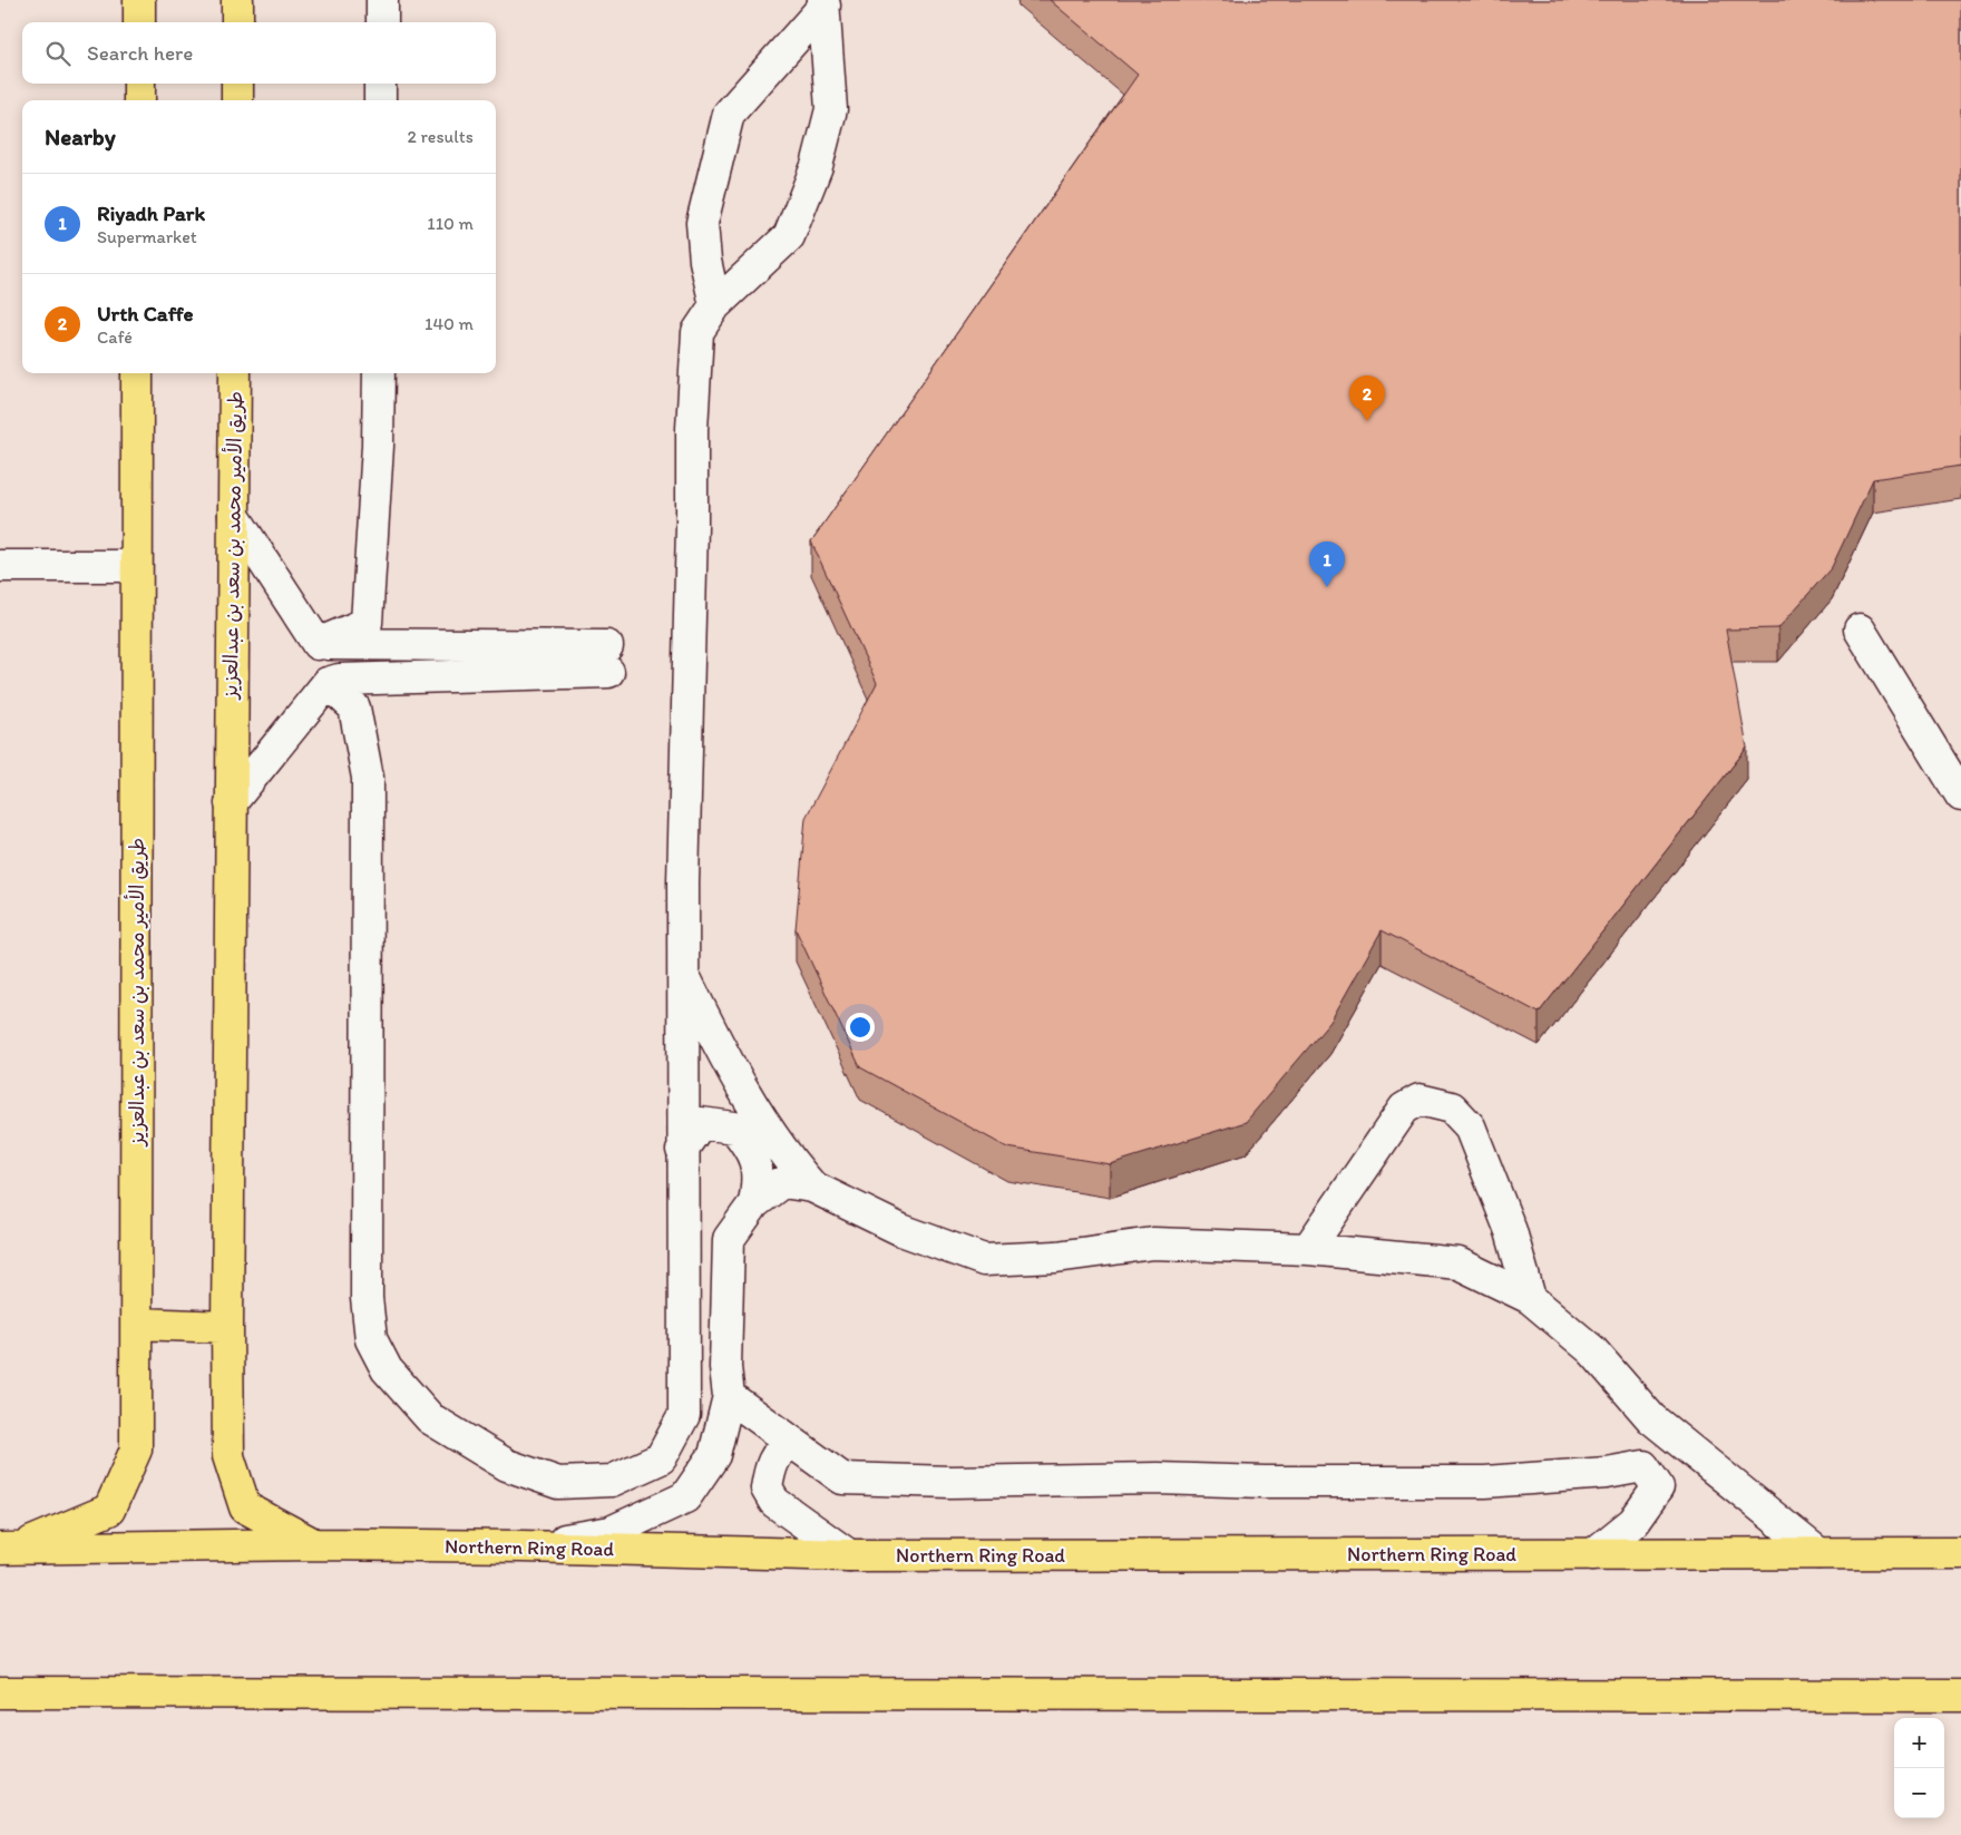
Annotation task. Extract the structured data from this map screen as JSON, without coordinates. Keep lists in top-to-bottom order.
{
  "streets": {
    "main road": ["طريق الأمير محمد بن سعد بن عبدالعزيز", "Northern Ring Road"]
  },
  "crossings": [
    ["طريق الأمير محمد بن سعد بن عبدالعزيز", "Northern Ring Road"]
  ],
  "page": {
    "search": "Search here",
    "heading": ["Nearby", "2 results"],
    "list": [
      {
        "mark": "1",
        "name": "Riyadh Park",
        "note": "Supermarket",
        "value": "110 m"
      },
      {
        "mark": "2",
        "name": "Urth Caffe",
        "note": "Café",
        "value": "140 m"
      }
    ],
    "pins": ["2", "1"],
    "map_buttons": ["+", "−"]
  }
}
